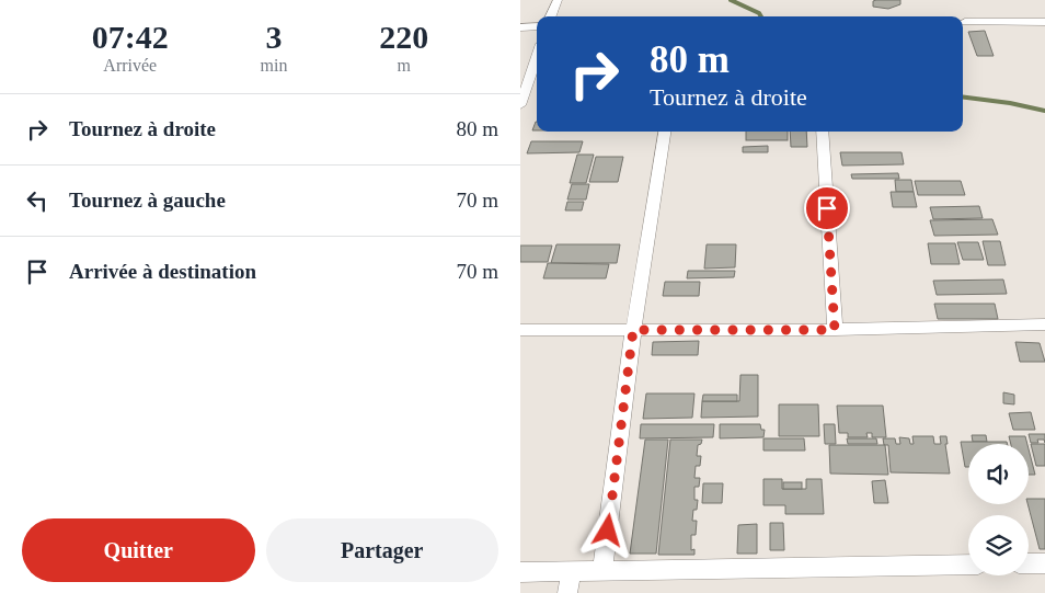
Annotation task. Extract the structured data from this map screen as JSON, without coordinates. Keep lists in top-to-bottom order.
{
  "page": {
    "eta": [
      "07:42",
      "Arrivée",
      "3",
      "min",
      "220",
      "m"
    ],
    "turn": ["80 m", "Tournez à droite"],
    "list": [
      {
        "name": "Tournez à droite",
        "value": "80 m"
      },
      {
        "name": "Tournez à gauche",
        "value": "70 m"
      },
      {
        "name": "Arrivée à destination",
        "value": "70 m"
      }
    ],
    "buttons": ["Quitter", "Partager"]
  }
}
